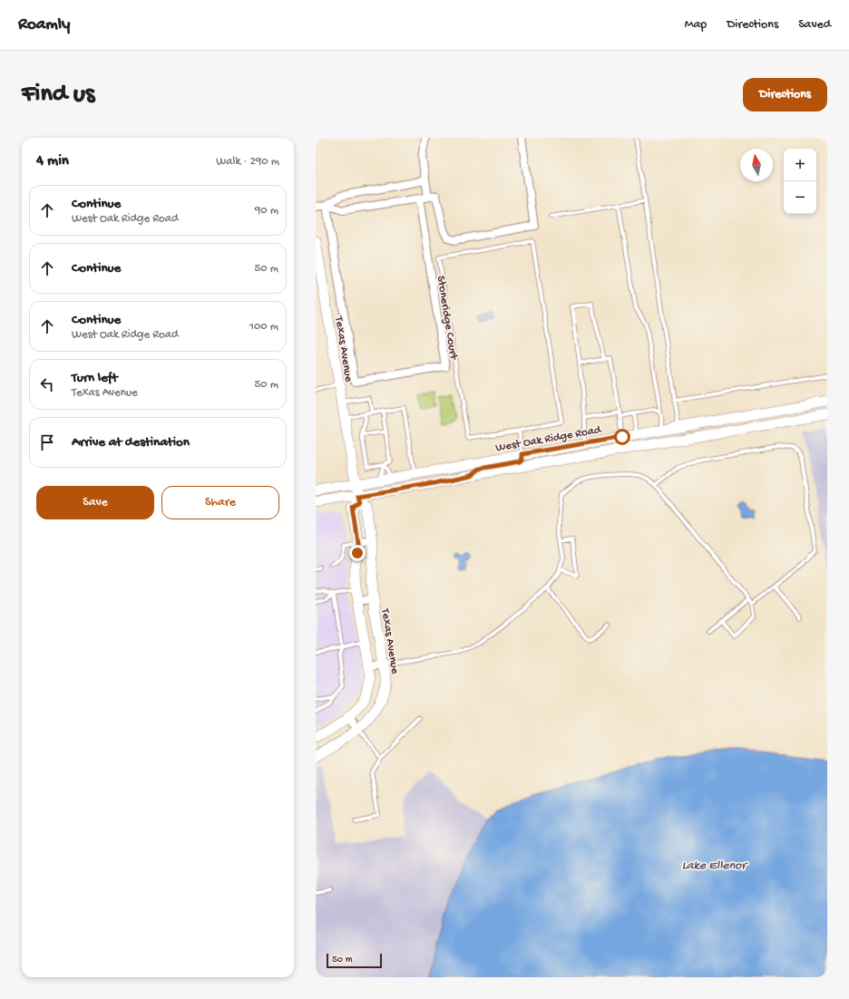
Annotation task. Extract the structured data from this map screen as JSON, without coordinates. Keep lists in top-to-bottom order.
{
  "streets": {
    "street": ["Stoneridge Court", "Texas Avenue", "West Oak Ridge Road"]
  },
  "crossings": [
    ["Texas Avenue", "West Oak Ridge Road"]
  ],
  "water": ["Lake Ellenor"],
  "scale_bar": "50 m",
  "north": "top",
  "page": {
    "header": "Roamly",
    "nav": ["Map", "Directions", "Saved"],
    "buttons": [
      "Directions",
      ["Save", "Share"]
    ],
    "title": "Find us",
    "heading": ["4 min", "Walk · 290 m"],
    "map_buttons": ["+", "−"],
    "list": [
      ["Continue", "West Oak Ridge Road", "90 m"],
      ["Continue", "50 m"],
      ["Continue", "West Oak Ridge Road", "100 m"],
      ["Turn left", "Texas Avenue", "50 m"],
      "Arrive at destination"
    ],
    "scale": "50 m"
  }
}
